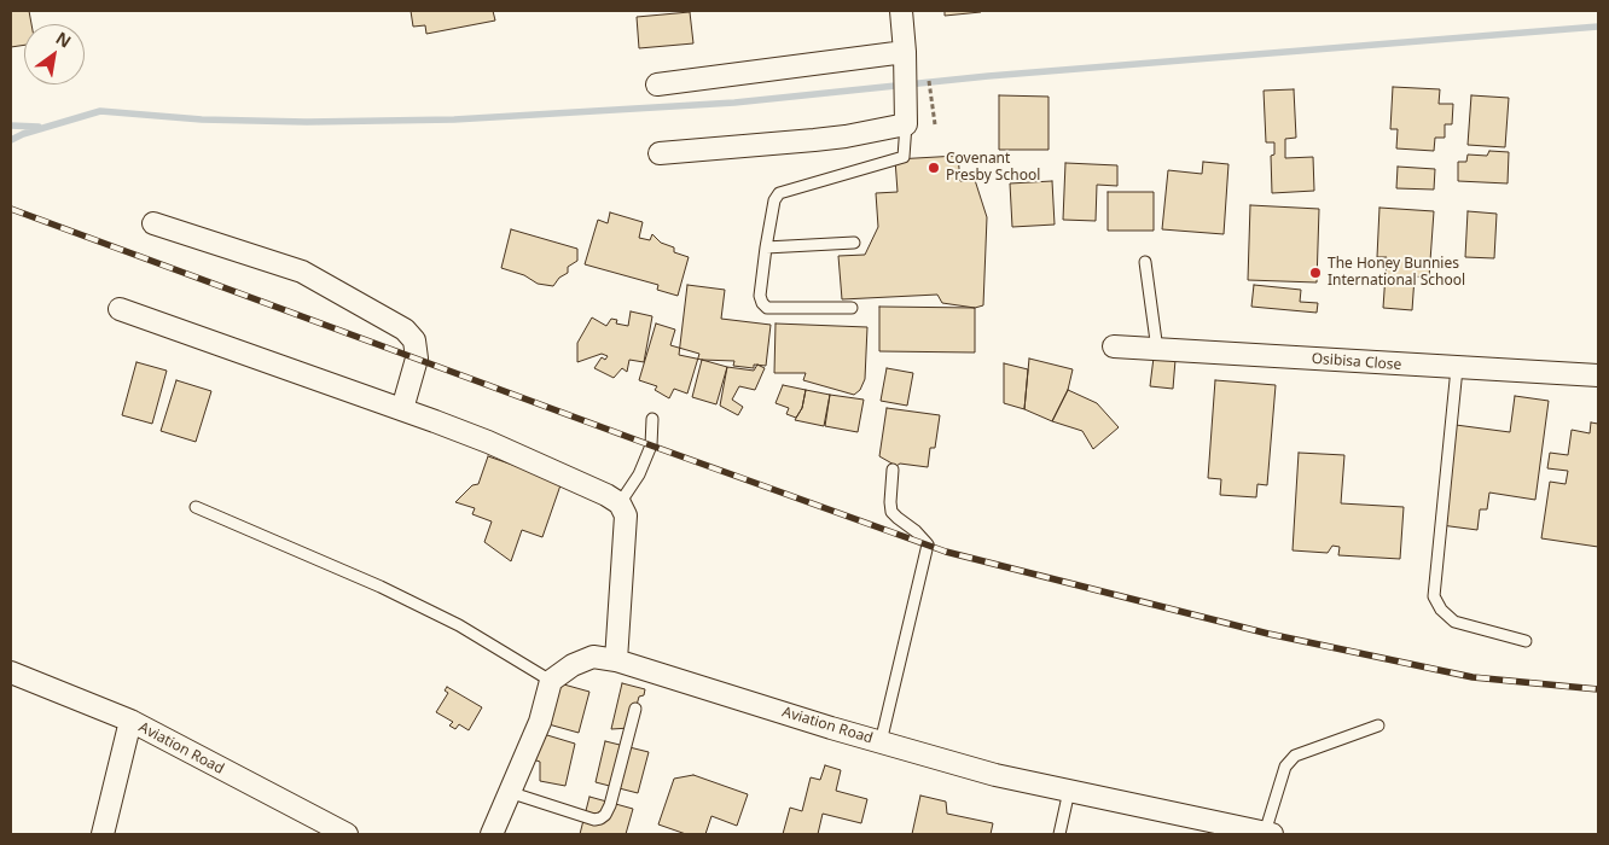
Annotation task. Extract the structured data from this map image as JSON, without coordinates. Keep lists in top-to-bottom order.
{
  "streets": {
    "street": ["Osibisa Close", "Aviation Road"]
  },
  "places": ["Covenant Presby School", "The Honey Bunnies International School"],
  "north": "top right"
}
